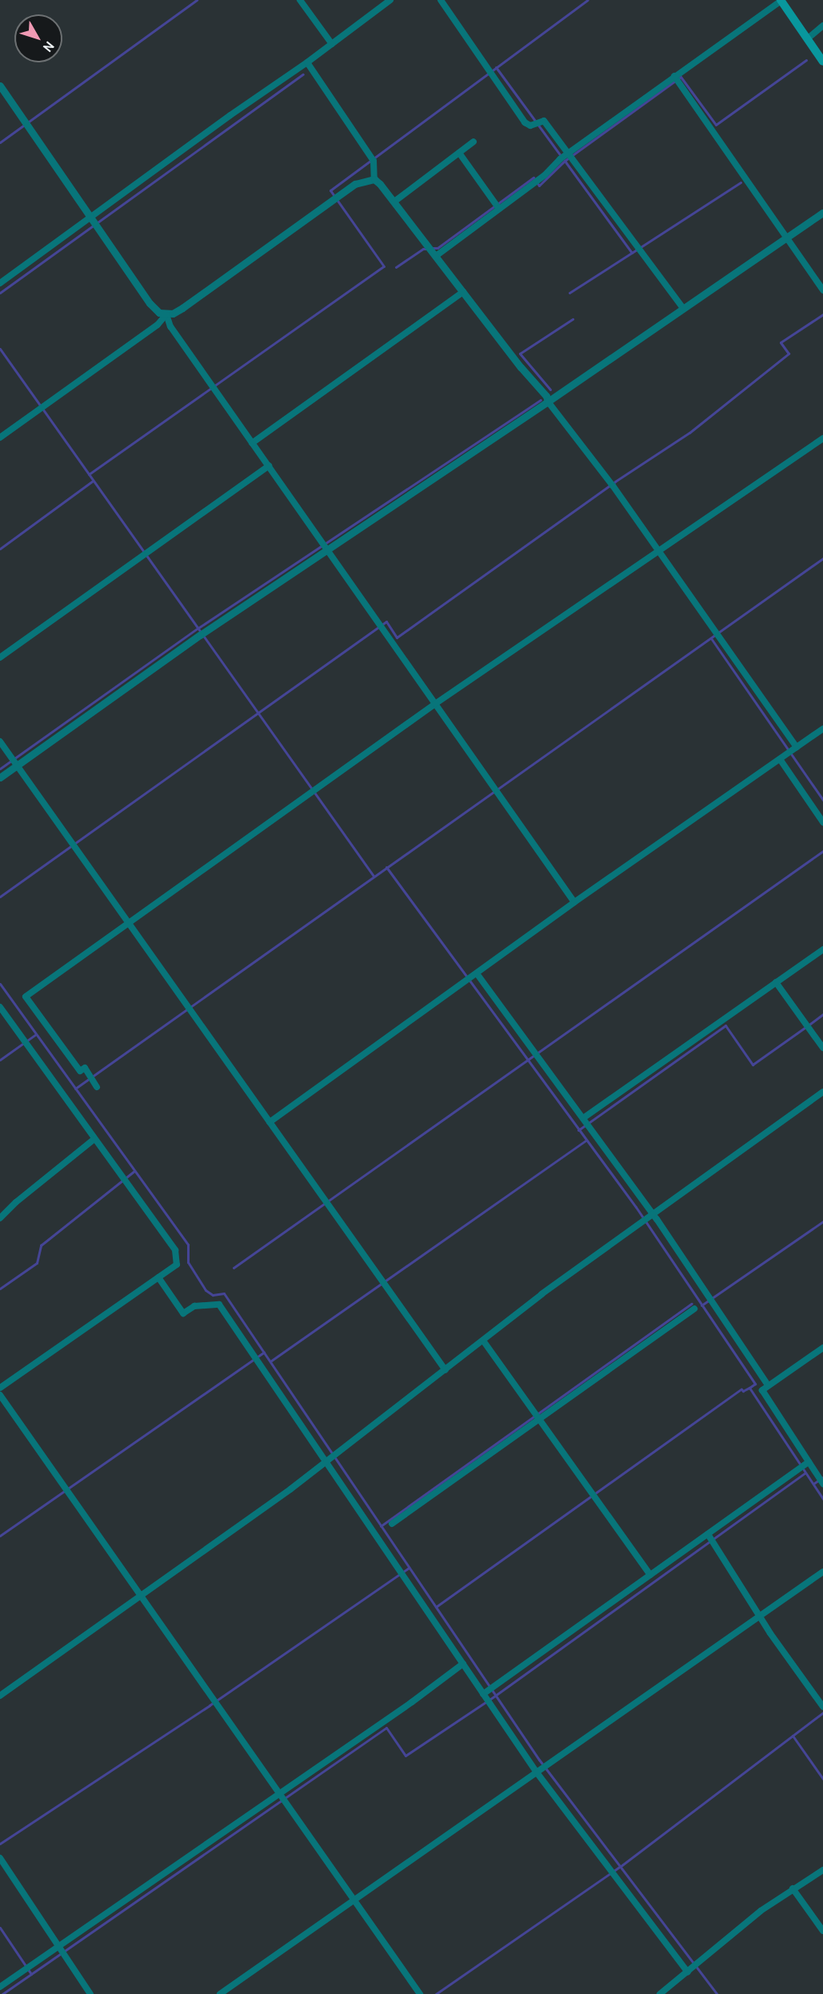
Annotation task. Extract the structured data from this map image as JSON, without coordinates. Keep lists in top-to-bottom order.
{
  "north": "bottom right"
}
